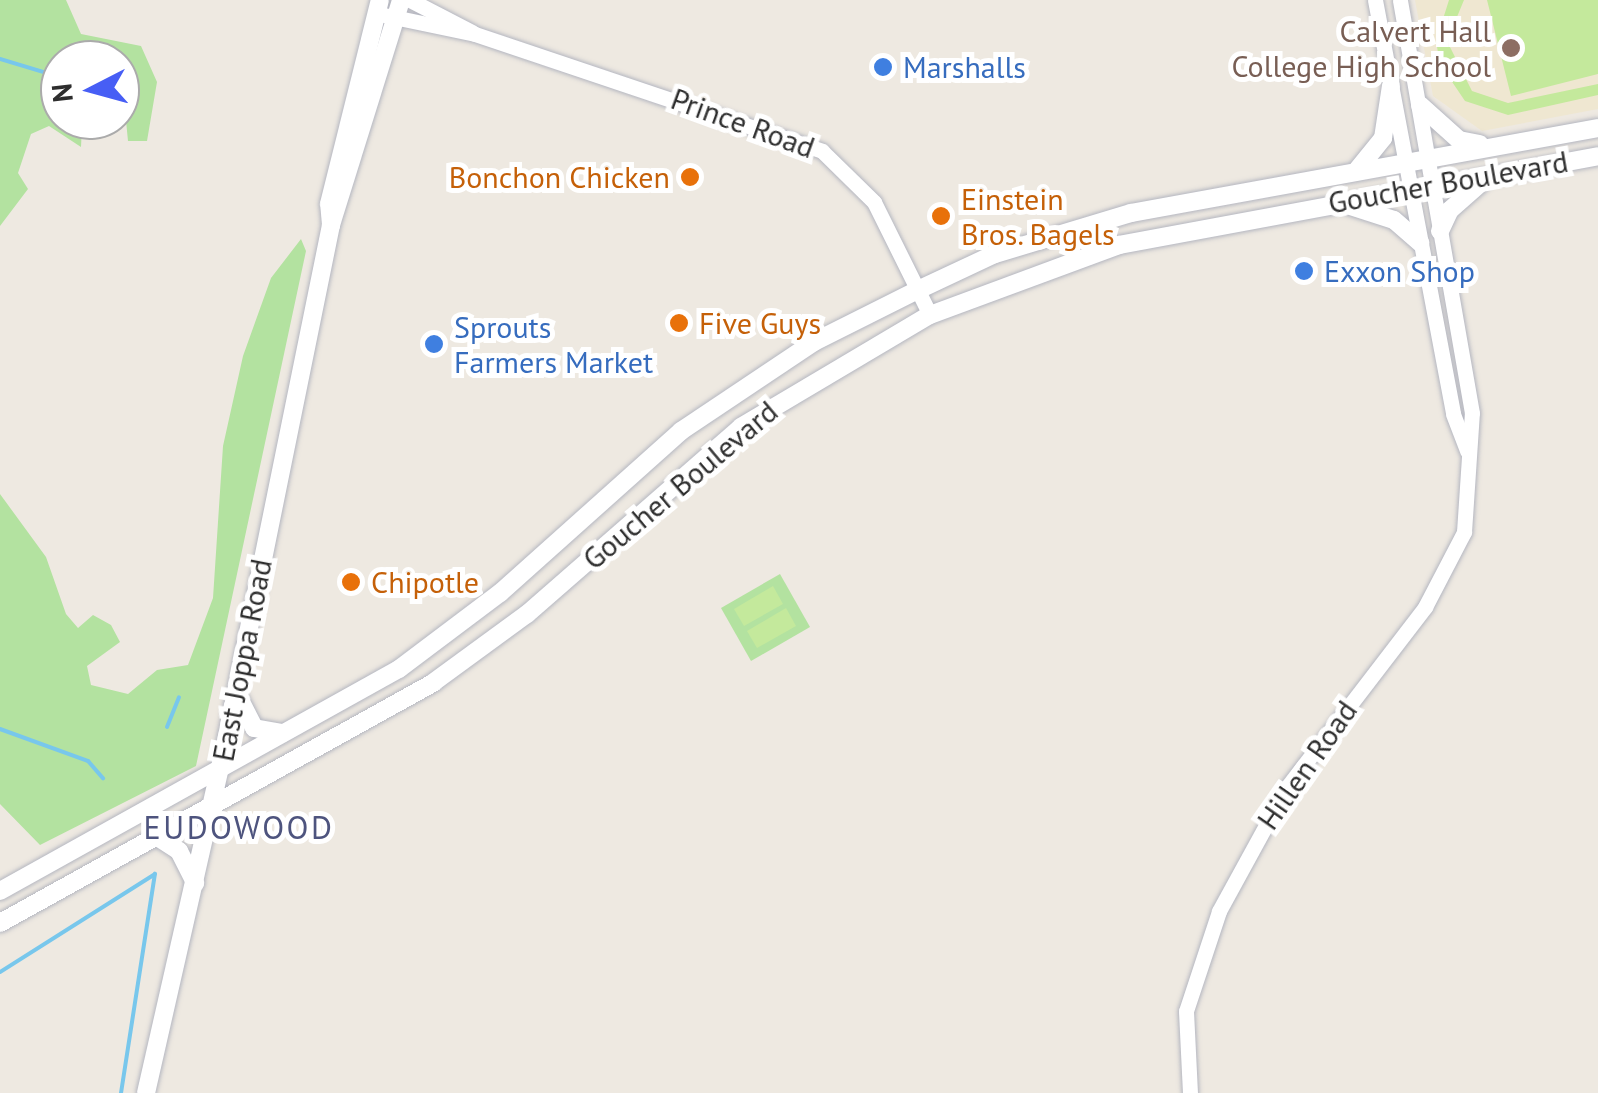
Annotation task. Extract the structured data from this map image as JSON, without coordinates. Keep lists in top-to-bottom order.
{
  "streets": {
    "main road": ["Goucher Boulevard", "East Joppa Road"],
    "street": ["Prince Road", "Hillen Road"]
  },
  "crossings": [
    ["Prince Road", "Goucher Boulevard"],
    ["Prince Road", "East Joppa Road"],
    ["Goucher Boulevard", "East Joppa Road"],
    ["Goucher Boulevard", "Hillen Road"]
  ],
  "districts": ["EUDOWOOD"],
  "places": [
    "Calvert Hall College High School",
    "Marshalls",
    "Bonchon Chicken",
    "Einstein Bros. Bagels",
    "Exxon Shop",
    "Five Guys",
    "Sprouts Farmers Market",
    "Chipotle"
  ],
  "north": "left"
}
